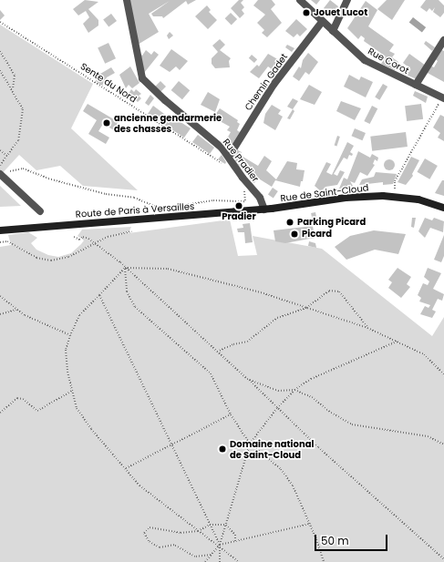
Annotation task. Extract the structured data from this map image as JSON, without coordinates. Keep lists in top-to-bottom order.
{
  "streets": {
    "main road": ["Rue de Saint-Cloud", "Route de Paris à Versailles"],
    "street": ["Rue Corot", "Chemin Gadet", "Rue Pradier"],
    "path": ["Sente du Nord"]
  },
  "crossings": [
    ["Rue Corot", "Chemin Gadet"],
    ["Chemin Gadet", "Rue Pradier"],
    ["Rue Pradier", "Rue de Saint-Cloud"],
    ["Rue Pradier", "Route de Paris à Versailles"],
    ["Rue de Saint-Cloud", "Route de Paris à Versailles"]
  ],
  "places": [
    "Jouet Lucot",
    "ancienne gendarmerie des chasses",
    "Pradier",
    "Parking Picard",
    "Picard",
    "Domaine national de Saint-Cloud"
  ],
  "scale_bar": "50 m"
}
